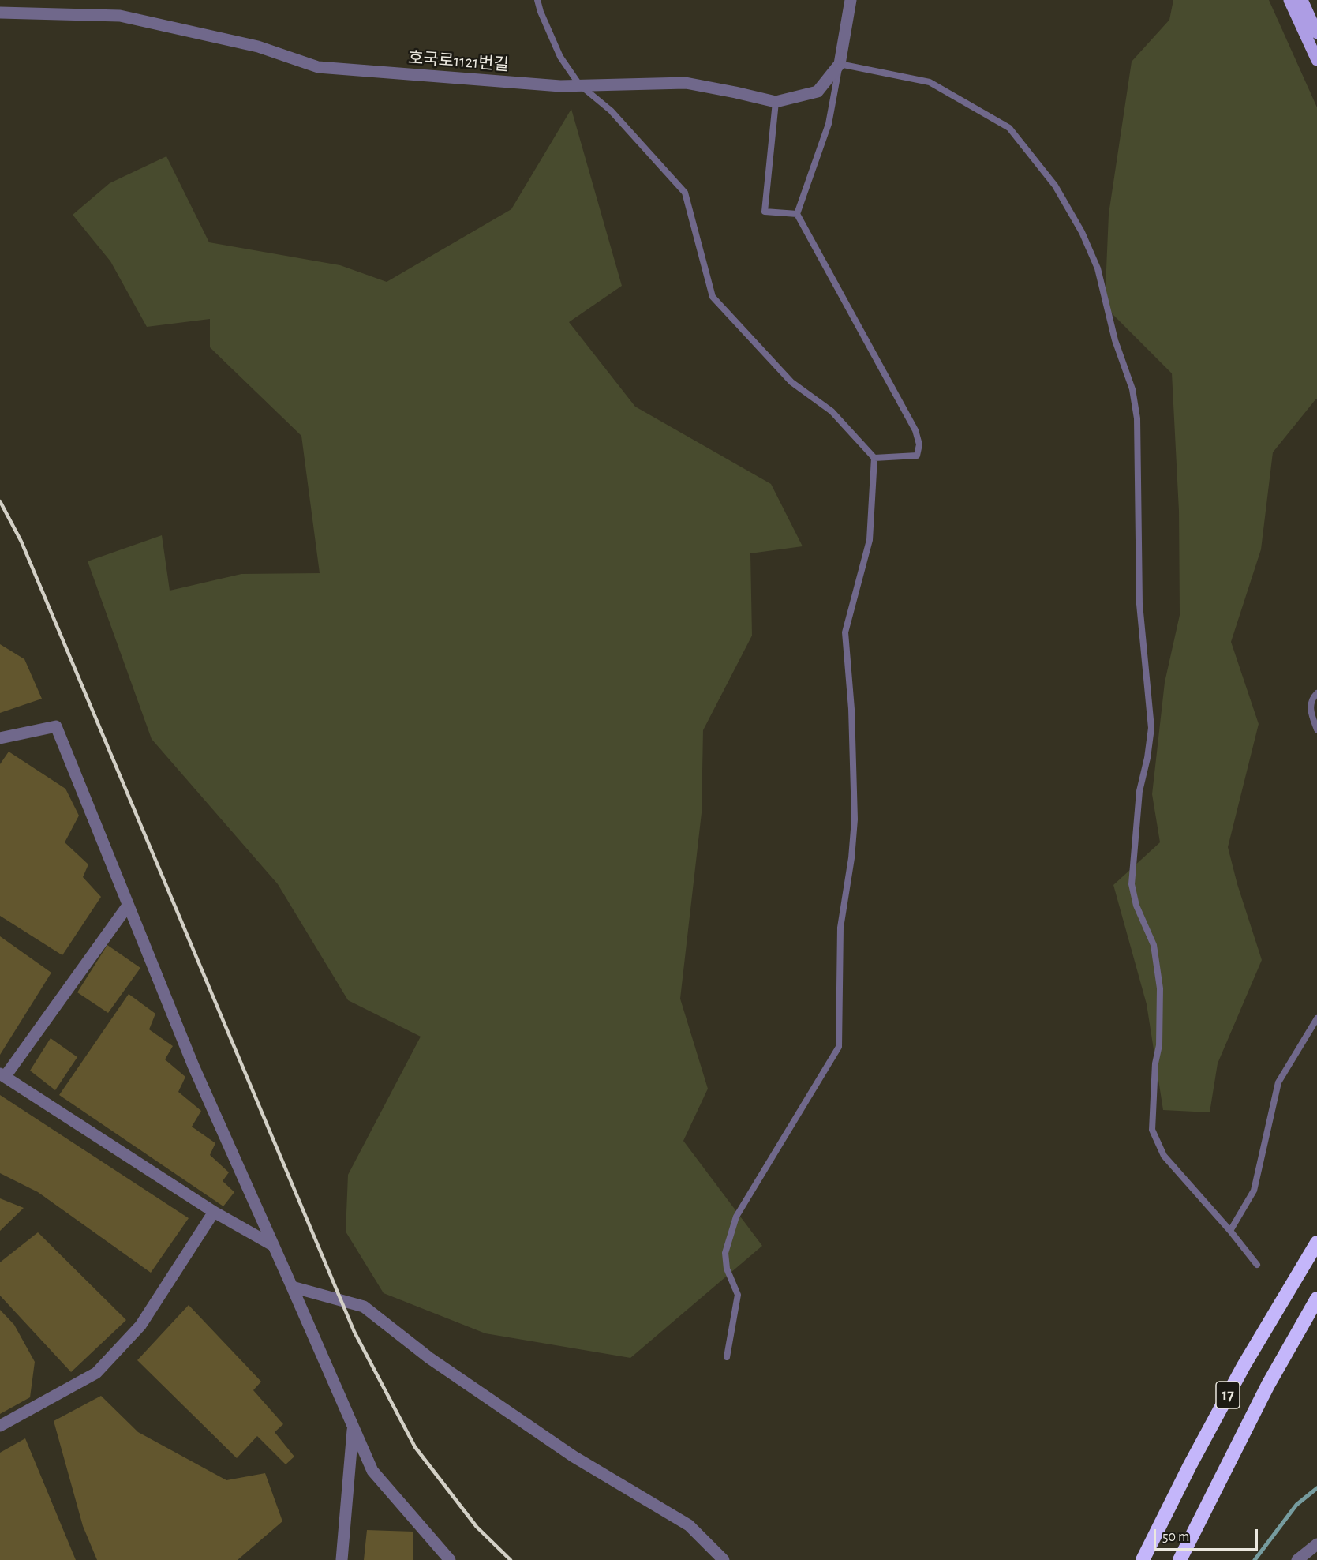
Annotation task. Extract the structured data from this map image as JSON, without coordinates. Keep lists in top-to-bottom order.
{
  "streets": {
    "highway": ["17"],
    "street": ["호국로1121번길"]
  },
  "scale_bar": "50 m"
}
